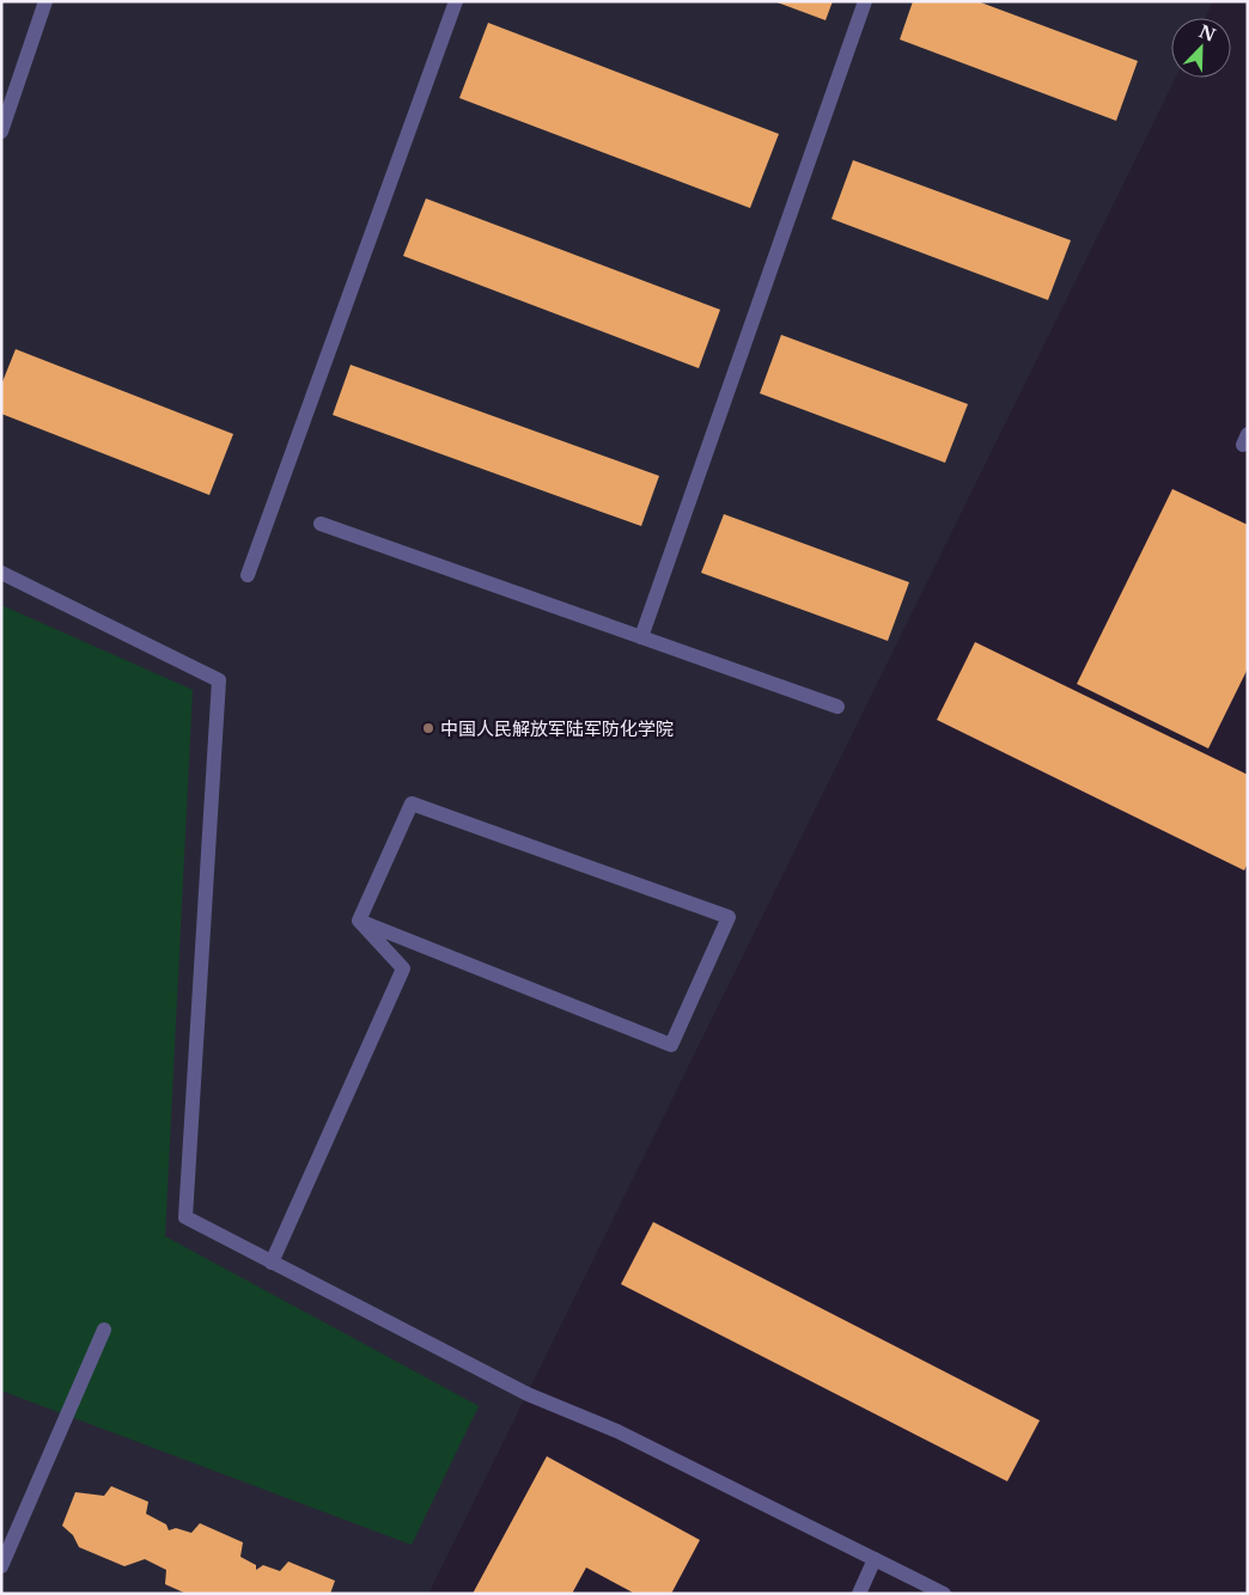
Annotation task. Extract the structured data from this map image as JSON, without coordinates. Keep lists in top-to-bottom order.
{
  "places": ["中国人民解放军陆军防化学院"],
  "north": "top right"
}
